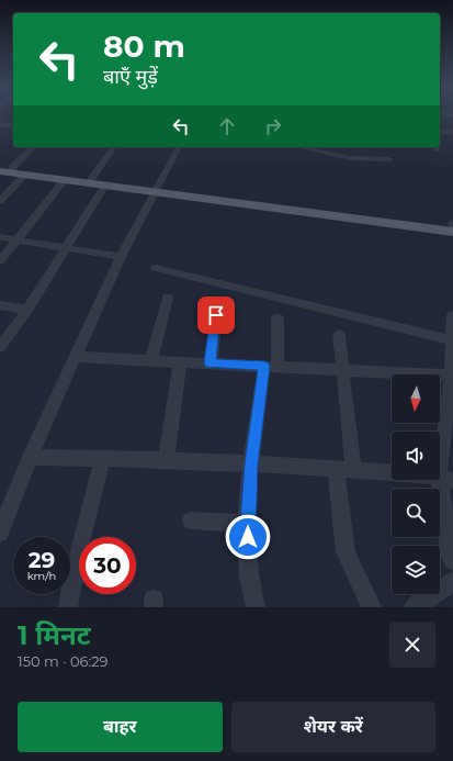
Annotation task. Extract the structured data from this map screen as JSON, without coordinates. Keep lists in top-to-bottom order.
{
  "north": "bottom",
  "page": {
    "turn": ["80 m", "बाएँ मुड़ें"],
    "speed": "29 km/h",
    "limit": "30",
    "heading": ["1 मिनट", "150 m · 06:29"],
    "buttons": ["बाहर", "शेयर करें"]
  }
}
